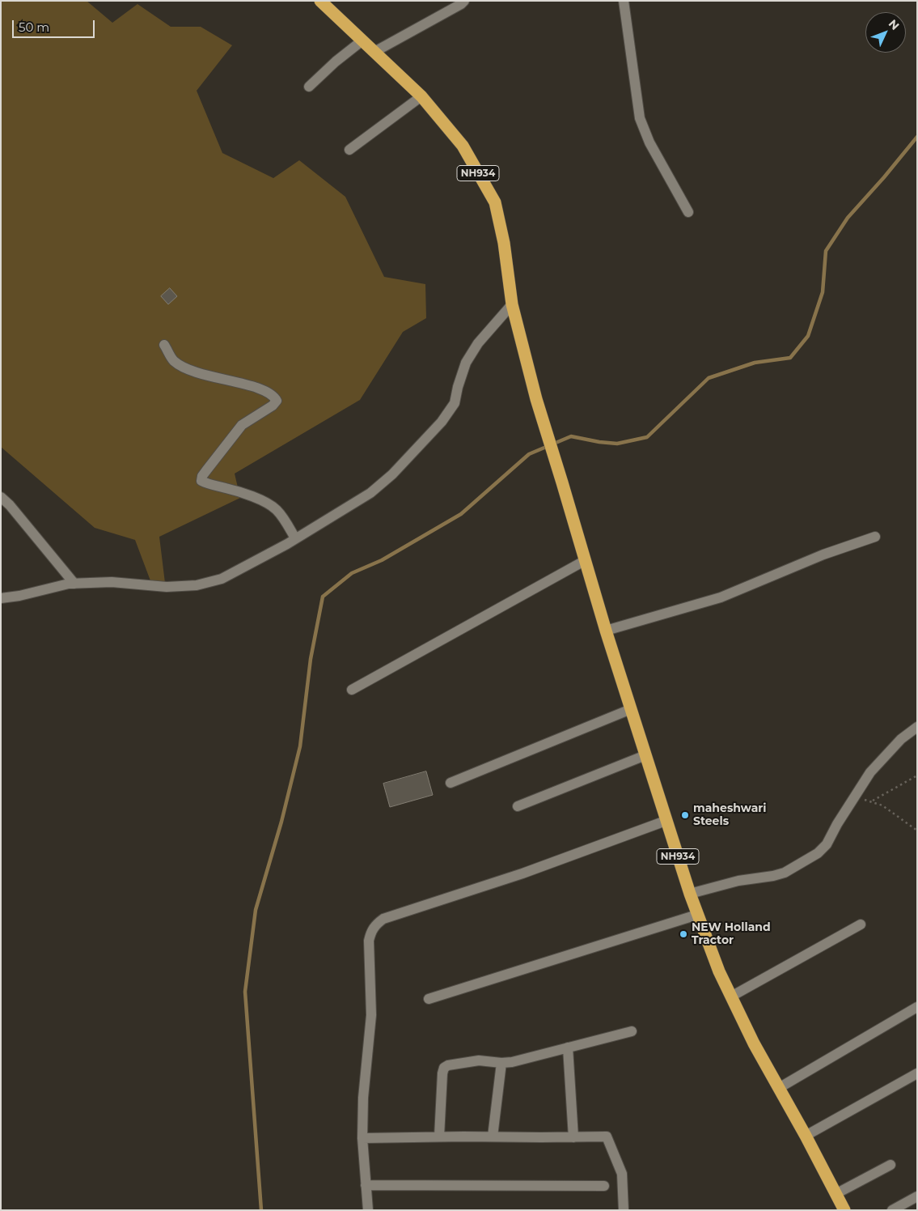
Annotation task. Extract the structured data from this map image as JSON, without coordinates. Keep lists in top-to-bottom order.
{
  "streets": {
    "highway": ["NH934"]
  },
  "places": ["maheshwari Steels", "NEW Holland Tractor"],
  "scale_bar": "50 m",
  "north": "top right"
}
